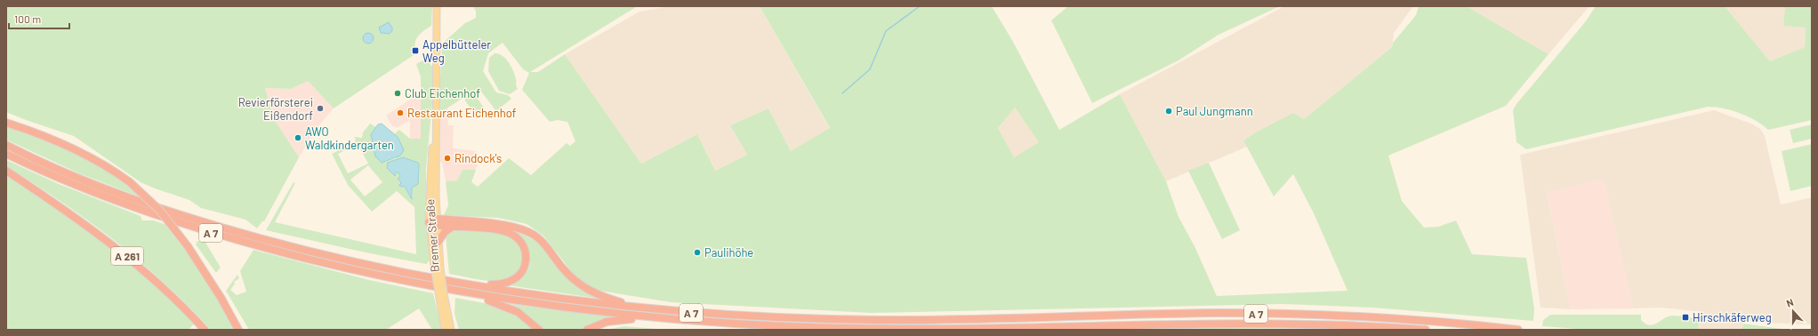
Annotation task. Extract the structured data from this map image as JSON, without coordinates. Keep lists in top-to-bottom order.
{
  "streets": {
    "highway": ["A 7", "A 261"],
    "main road": ["Bremer Straße"]
  },
  "places": {
    "transit": ["Appelbütteler Weg", "Hirschkäferweg"],
    "other": [
      "Club Eichenhof",
      "Revierförsterei Eißendorf",
      "Paul Jungmann",
      "Restaurant Eichenhof",
      "AWO Waldkindergarten",
      "Rindock's",
      "Paulihöhe"
    ]
  },
  "scale_bar": "100 m",
  "north": "top"
}
